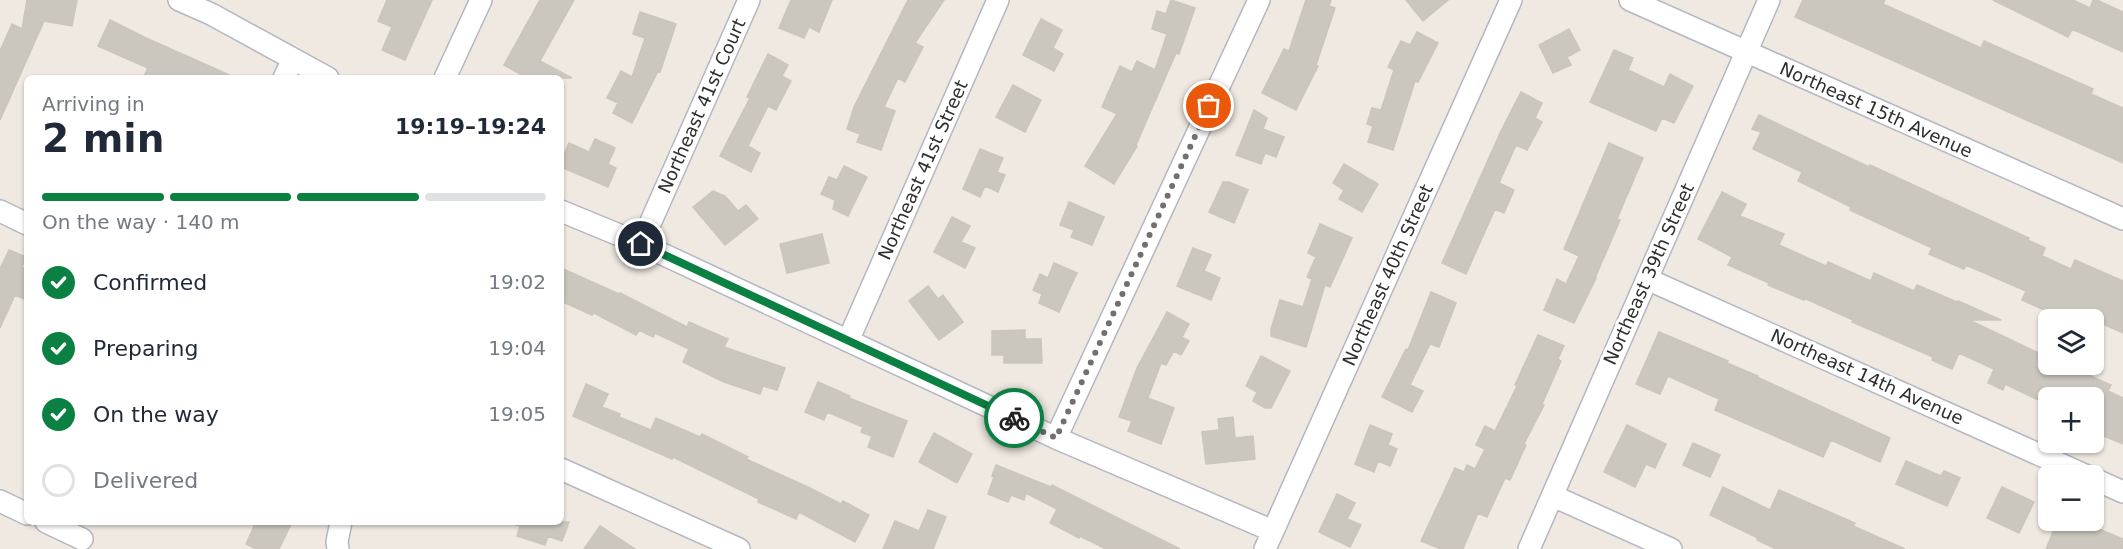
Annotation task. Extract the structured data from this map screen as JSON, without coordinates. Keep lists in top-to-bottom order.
{
  "streets": {
    "street": [
      "Northeast 41st Court",
      "Northeast 15th Avenue",
      "Northeast 41st Street",
      "Northeast 39th Street",
      "Northeast 40th Street",
      "Northeast 14th Avenue"
    ]
  },
  "crossings": [
    ["Northeast 15th Avenue", "Northeast 39th Street"],
    ["Northeast 39th Street", "Northeast 14th Avenue"]
  ],
  "page": {
    "heading": ["2 min", "Arriving in", "19:19–19:24"],
    "bar": "On the way · 140 m",
    "list": [
      ["Confirmed", "19:02"],
      ["Preparing", "19:04"],
      ["On the way", "19:05"],
      "Delivered"
    ],
    "map_buttons": ["+", "−"]
  }
}
